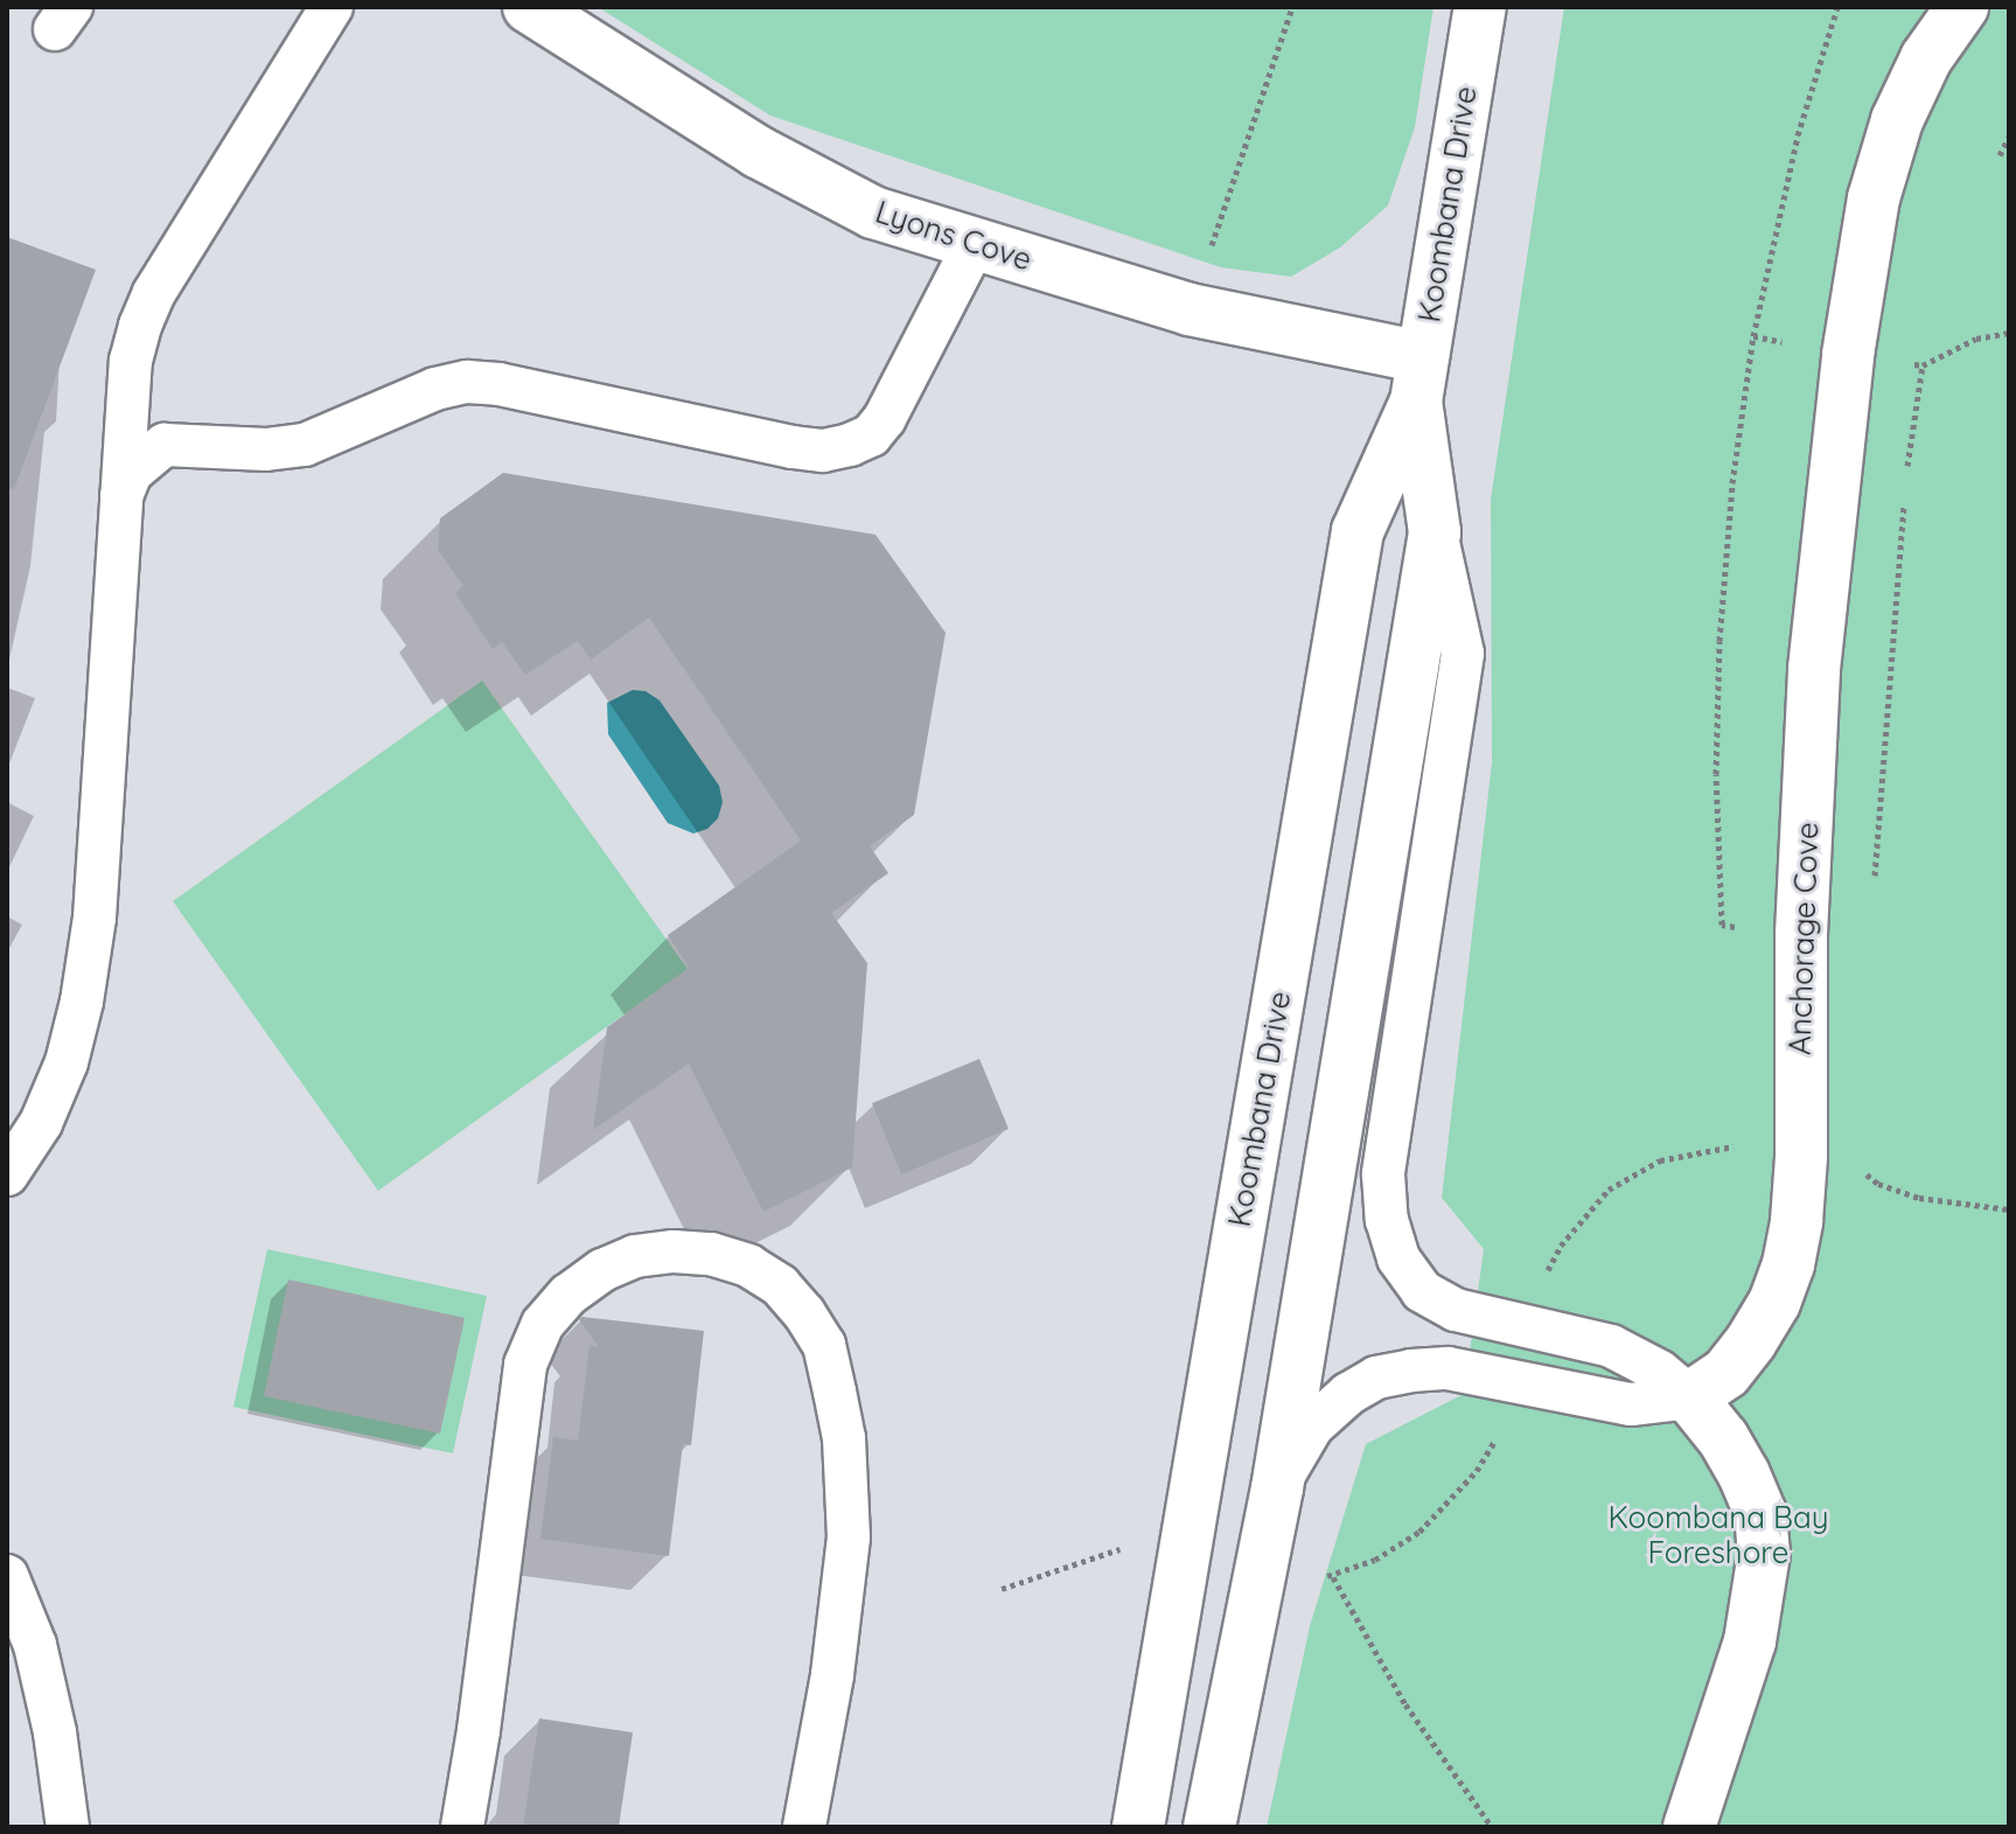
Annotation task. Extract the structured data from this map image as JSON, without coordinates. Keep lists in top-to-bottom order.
{
  "streets": {
    "main road": ["Koombana Drive", "Lyons Cove", "Anchorage Cove"]
  },
  "crossings": [
    ["Koombana Drive", "Lyons Cove"]
  ],
  "parks": ["Koombana Bay Foreshore"]
}
